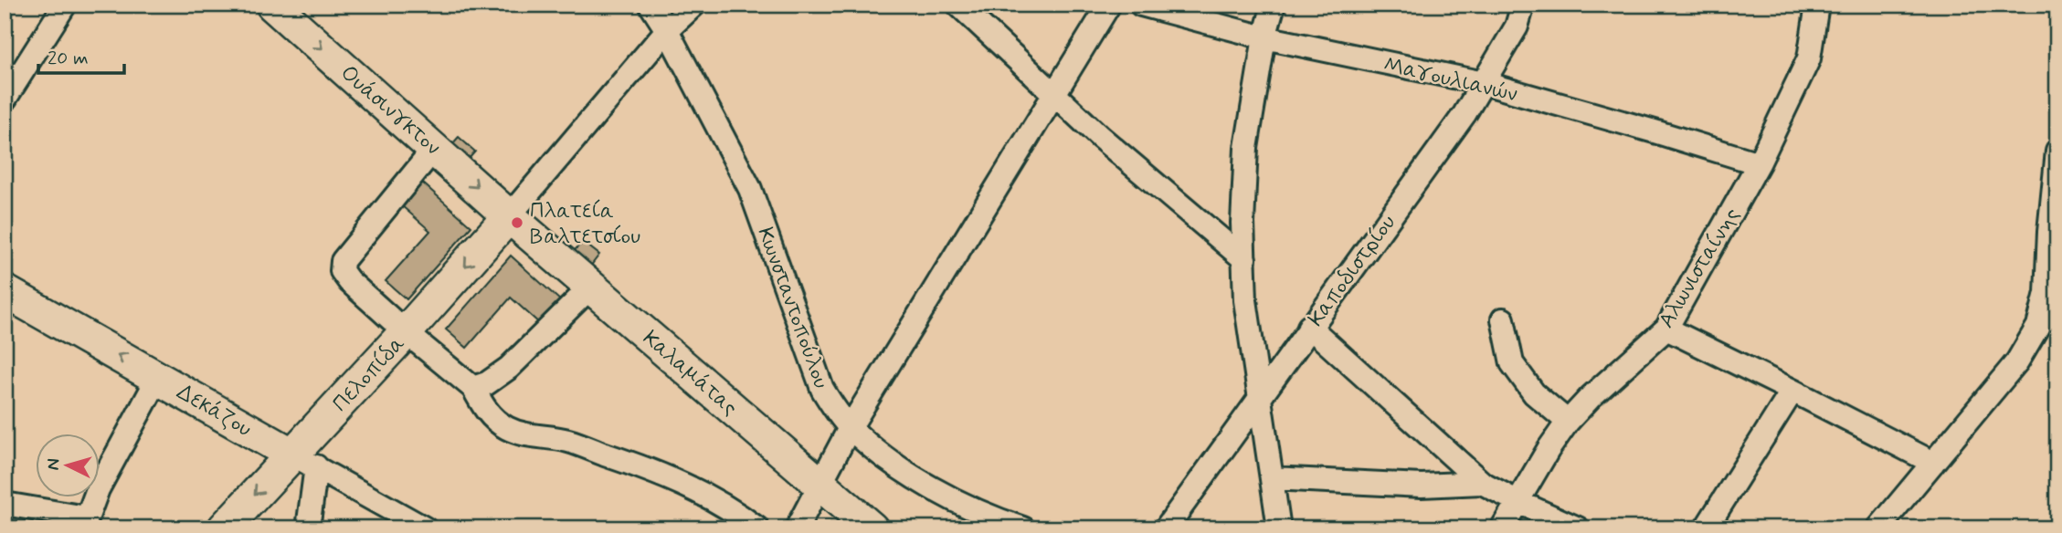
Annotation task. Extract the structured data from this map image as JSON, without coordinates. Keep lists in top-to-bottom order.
{
  "streets": {
    "main road": [
      "Ουάσινγκτον",
      "Καλαμάτας",
      "Πελοπίδα",
      "Δεκάζου"
    ],
    "street": [
      "Μαγουλιανών",
      "Αλωνισταίνης",
      "Καποδιστρίου",
      "Κωνσταντοπούλου"
    ]
  },
  "crossings": [
    ["Μαγουλιανών", "Αλωνισταίνης"],
    ["Μαγουλιανών", "Καποδιστρίου"],
    ["Ουάσινγκτον", "Καλαμάτας"],
    ["Ουάσινγκτον", "Πελοπίδα"],
    ["Καλαμάτας", "Πελοπίδα"],
    ["Πελοπίδα", "Δεκάζου"]
  ],
  "one_way": ["Ουάσινγκτον", "Πελοπίδα", "Δεκάζου"],
  "places": ["Πλατεία Βαλτετσίου"],
  "scale_bar": "20 m",
  "north": "left"
}
